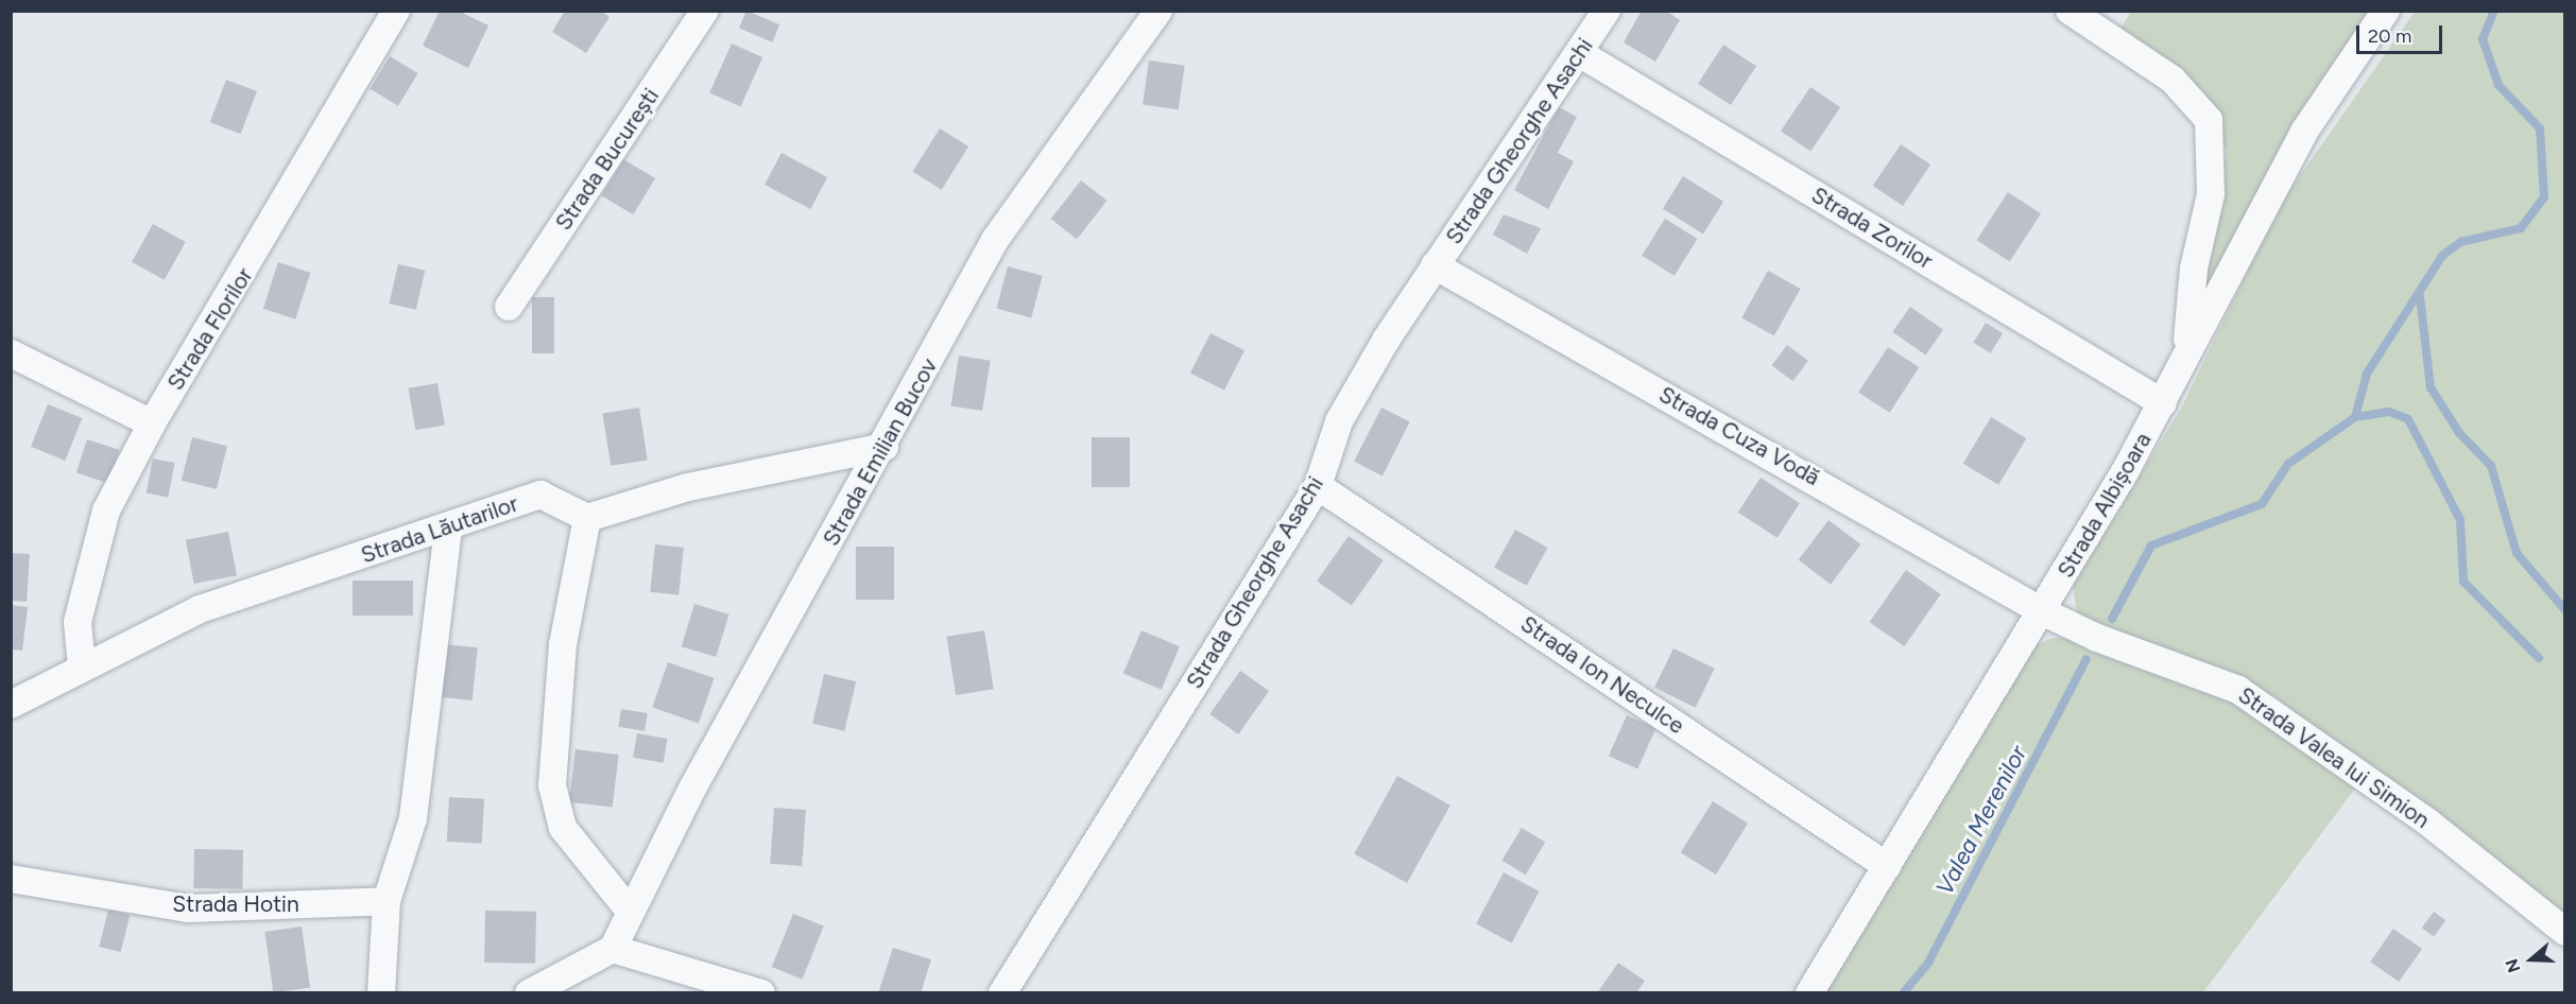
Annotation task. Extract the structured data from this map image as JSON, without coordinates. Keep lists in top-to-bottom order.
{
  "streets": {
    "street": [
      "Strada Gheorghe Asachi",
      "Strada București",
      "Strada Zorilor",
      "Strada Florilor",
      "Strada Cuza Vodă",
      "Strada Emilian Bucov",
      "Strada Albișoara",
      "Strada Lăutarilor",
      "Strada Ion Neculce",
      "Strada Valea lui Simion",
      "Strada Hotin"
    ]
  },
  "crossings": [
    ["Strada Gheorghe Asachi", "Strada Zorilor"],
    ["Strada Gheorghe Asachi", "Strada Cuza Vodă"],
    ["Strada Gheorghe Asachi", "Strada Ion Neculce"],
    ["Strada Zorilor", "Strada Albișoara"],
    ["Strada Florilor", "Strada Lăutarilor"],
    ["Strada Cuza Vodă", "Strada Albișoara"],
    ["Strada Cuza Vodă", "Strada Valea lui Simion"],
    ["Strada Albișoara", "Strada Ion Neculce"],
    ["Strada Albișoara", "Strada Valea lui Simion"]
  ],
  "water": ["Valea Merenilor"],
  "scale_bar": "20 m",
  "north": "left"
}
